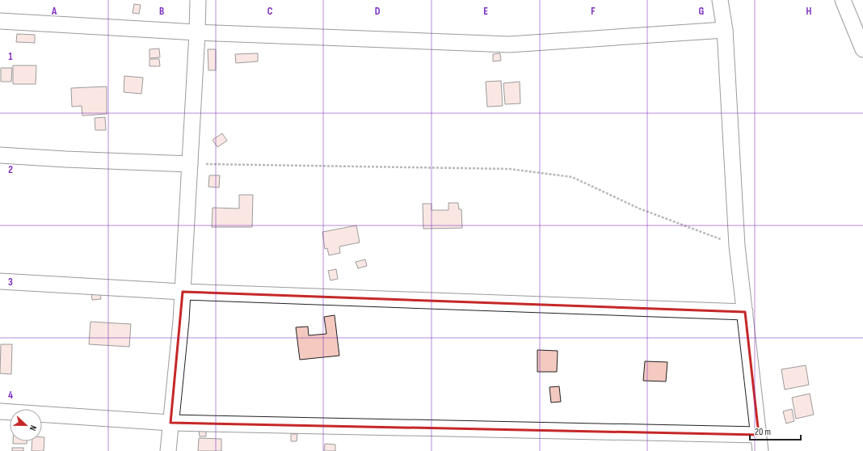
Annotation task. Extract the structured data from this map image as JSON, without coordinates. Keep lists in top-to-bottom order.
{
  "scale_bar": "20 m",
  "north": "right",
  "grid": {
    "columns": [
      "A",
      "B",
      "C",
      "D",
      "E",
      "F",
      "G",
      "H"
    ],
    "rows": [
      "1",
      "2",
      "3",
      "4"
    ]
  }
}
